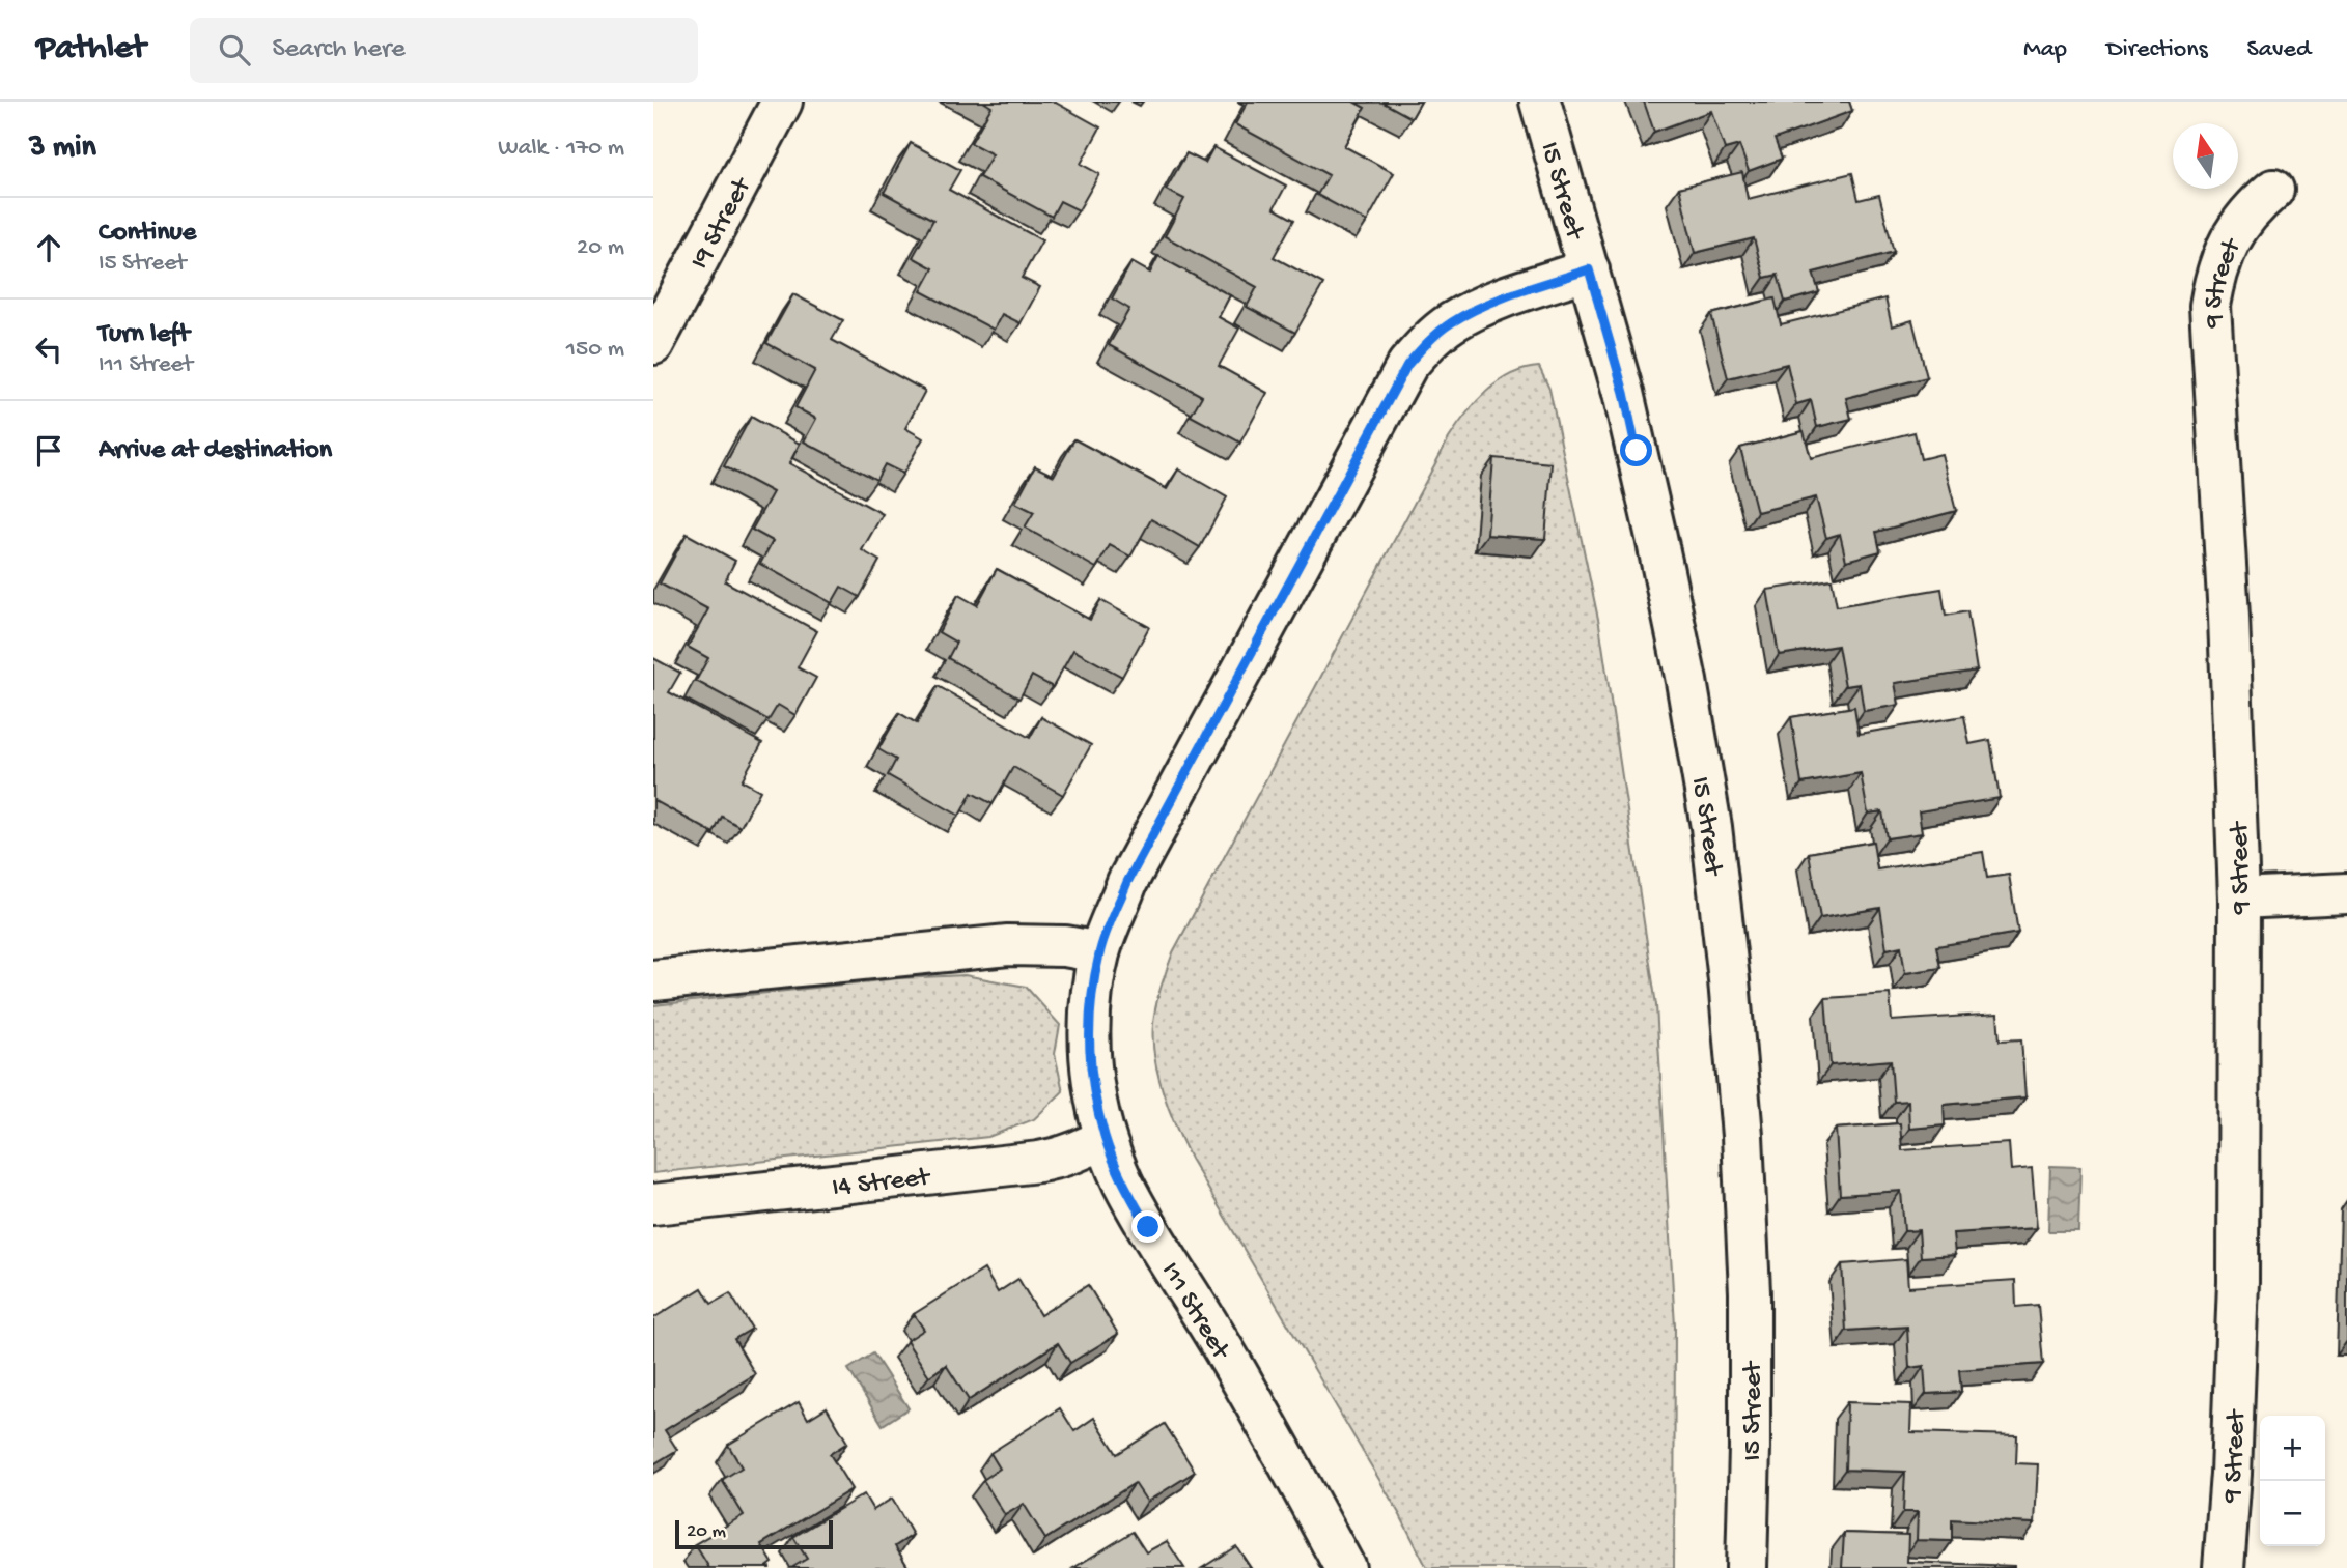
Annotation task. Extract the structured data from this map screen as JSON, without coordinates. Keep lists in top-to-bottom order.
{
  "streets": {
    "street": [
      "I5 Street",
      "I9 Street",
      "9 Street",
      "I4 Street",
      "I11 Street"
    ]
  },
  "crossings": [
    ["I5 Street", "I11 Street"],
    ["I4 Street", "I11 Street"]
  ],
  "scale_bar": "20 m",
  "north": "top",
  "page": {
    "header": "Pathlet",
    "search": "Search here",
    "nav": ["Map", "Directions", "Saved"],
    "heading": ["3 min", "Walk · 170 m"],
    "list": [
      ["Continue", "I5 Street", "20 m"],
      ["Turn left", "I11 Street", "150 m"],
      "Arrive at destination"
    ],
    "map_buttons": ["+", "−"],
    "scale": "20 m"
  }
}
